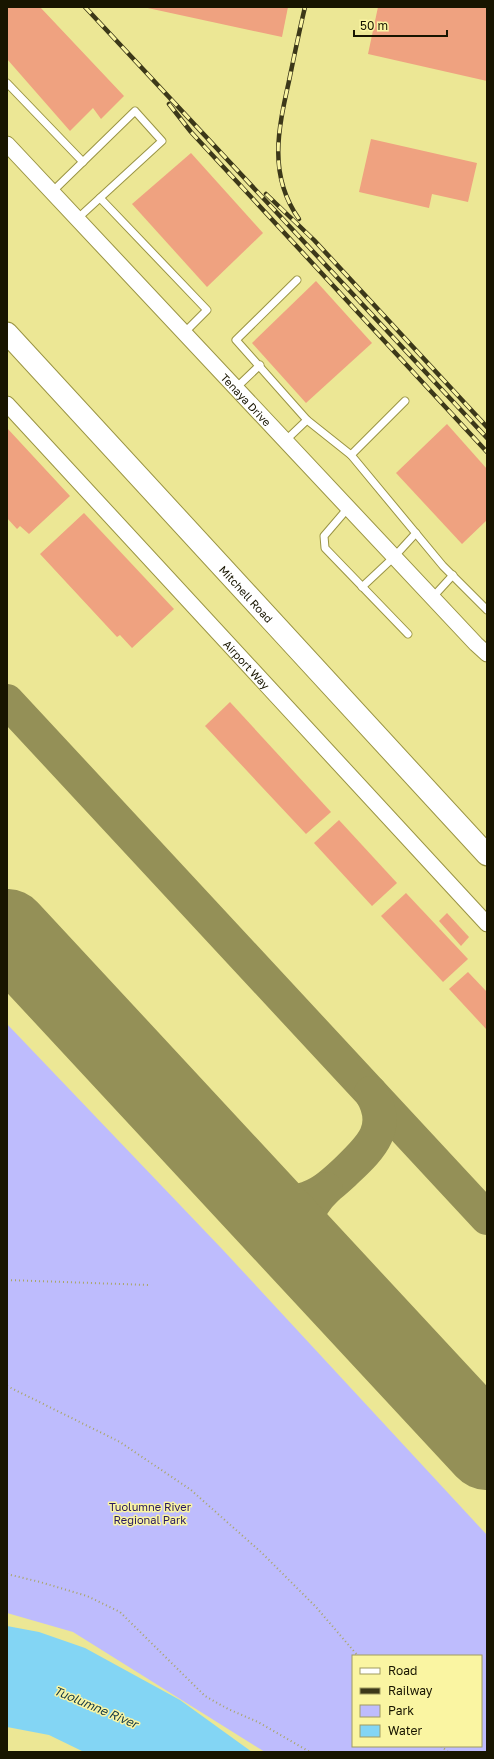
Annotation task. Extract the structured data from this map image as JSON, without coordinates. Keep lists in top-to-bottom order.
{
  "streets": {
    "main road": ["Mitchell Road"],
    "street": ["Tenaya Drive", "Airport Way"]
  },
  "water": ["Tuolumne River"],
  "parks": ["Tuolumne River Regional Park"],
  "legend": [
    "Road",
    "Railway",
    "Park",
    "Water"
  ],
  "scale_bar": "50 m"
}
